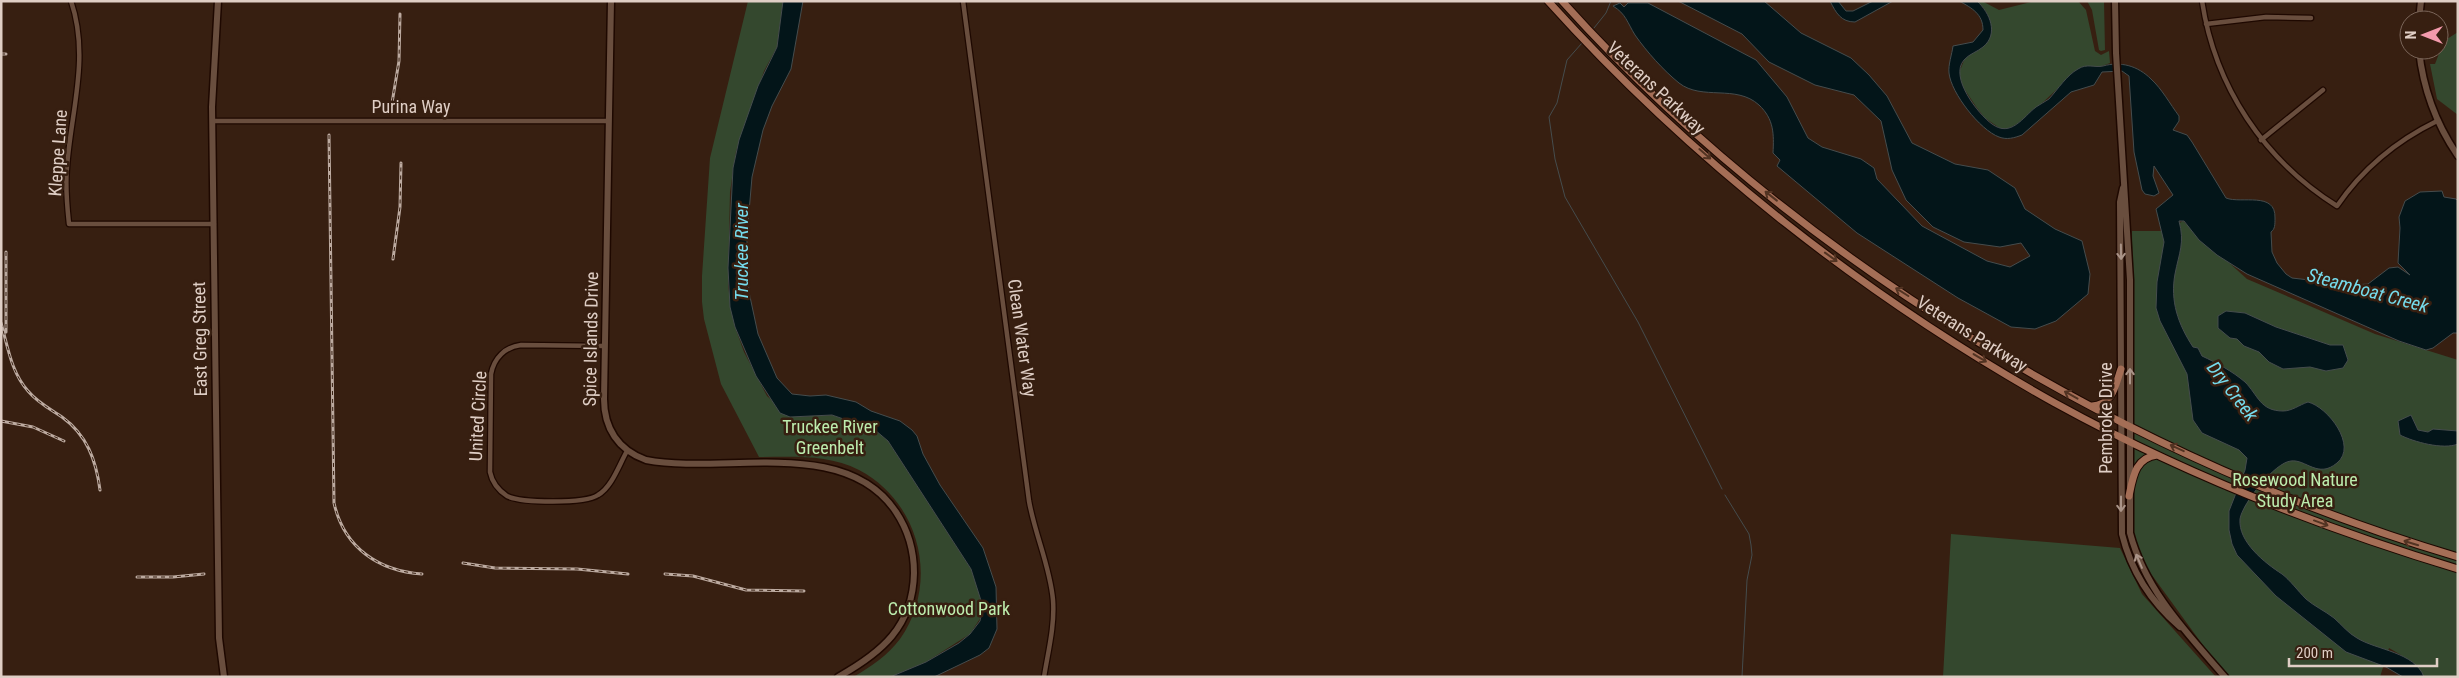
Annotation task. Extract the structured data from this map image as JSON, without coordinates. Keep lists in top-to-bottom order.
{
  "streets": {
    "main road": ["Veterans Parkway"],
    "street": [
      "Purina Way",
      "Kleppe Lane",
      "Clean Water Way",
      "East Greg Street",
      "Spice Islands Drive",
      "United Circle",
      "Pembroke Drive"
    ]
  },
  "crossings": [
    ["Veterans Parkway", "Pembroke Drive"],
    ["Purina Way", "East Greg Street"],
    ["Purina Way", "Spice Islands Drive"],
    ["Kleppe Lane", "East Greg Street"],
    ["Spice Islands Drive", "United Circle"]
  ],
  "water": ["Truckee River", "Steamboat Creek", "Dry Creek"],
  "parks": ["Truckee River Greenbelt", "Rosewood Nature Study Area", "Cottonwood Park"],
  "scale_bar": "200 m",
  "north": "left"
}
